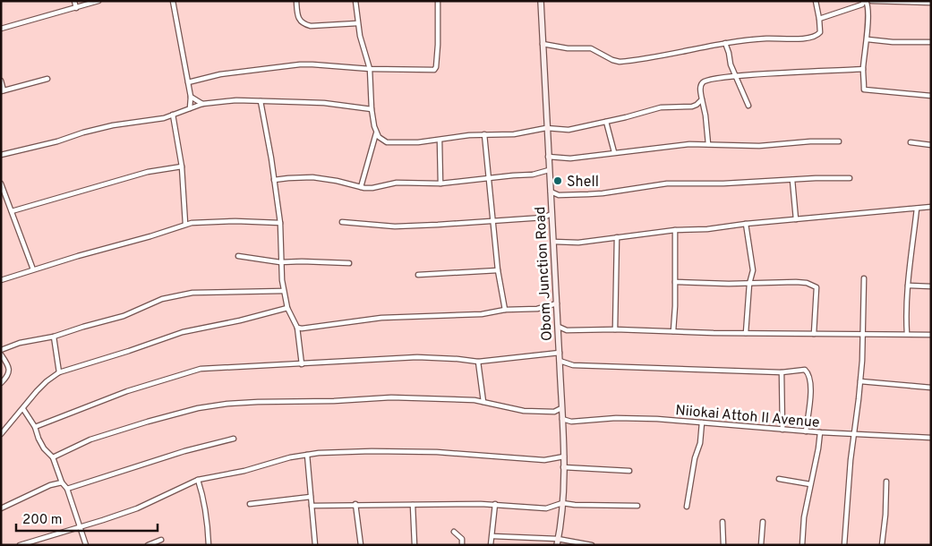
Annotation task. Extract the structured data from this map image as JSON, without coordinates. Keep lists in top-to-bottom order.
{
  "streets": {
    "main road": ["Obom Junction Road"],
    "street": ["Niiokai Attoh II Avenue"]
  },
  "crossings": [
    ["Obom Junction Road", "Niiokai Attoh II Avenue"]
  ],
  "places": ["Shell"],
  "scale_bar": "200 m"
}
